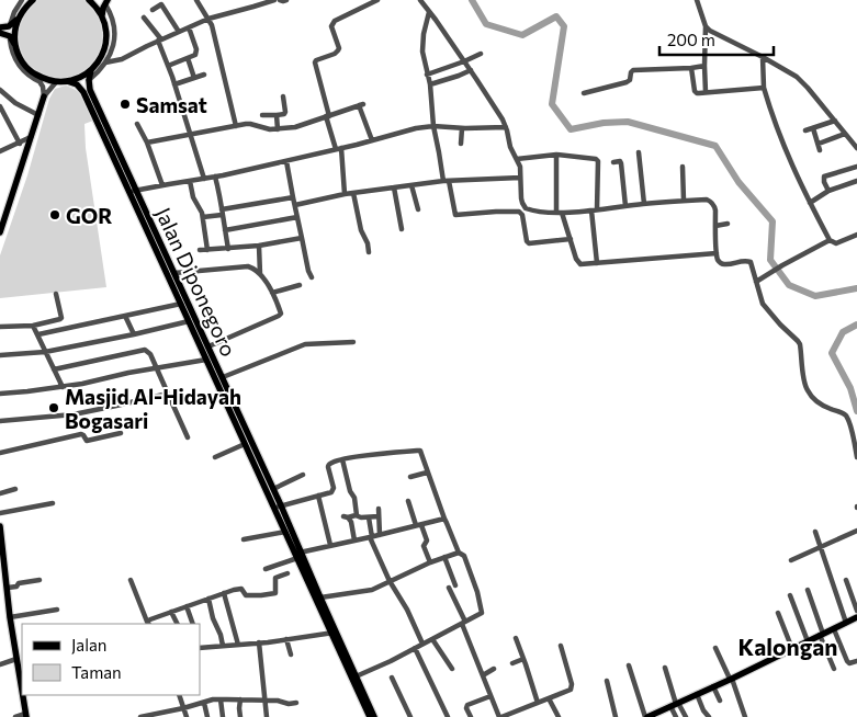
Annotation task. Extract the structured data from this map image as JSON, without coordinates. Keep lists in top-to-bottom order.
{
  "streets": {
    "main road": ["Jalan Diponegoro"]
  },
  "districts": ["Kalongan"],
  "places": ["Samsat", "GOR", "Masjid Al-Hidayah Bogasari"],
  "legend": ["Jalan", "Taman"],
  "scale_bar": "200 m"
}
